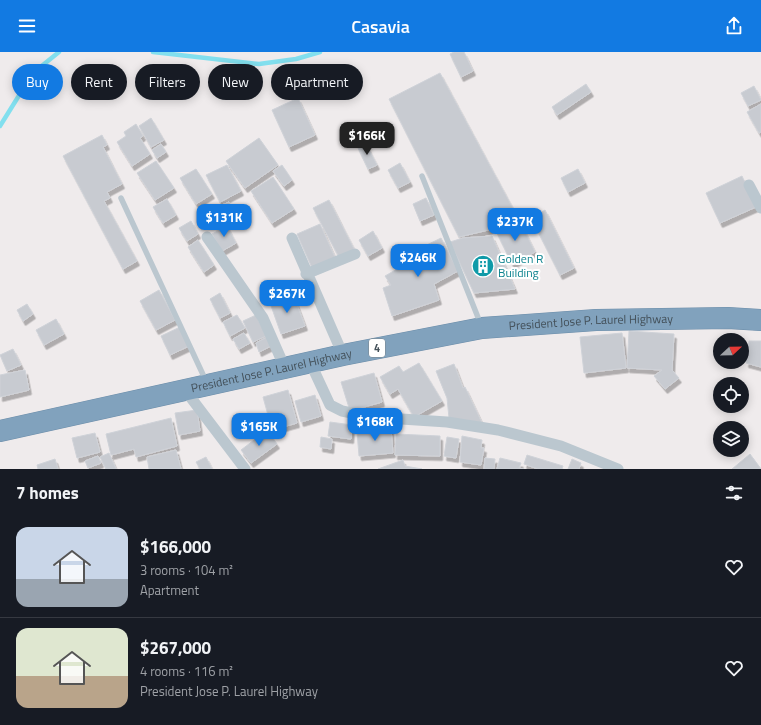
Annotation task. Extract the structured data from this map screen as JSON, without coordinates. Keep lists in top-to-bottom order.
{
  "streets": {
    "highway": ["President Jose P. Laurel Highway", "4"]
  },
  "places": {
    "building": ["Golden R Building"]
  },
  "north": "right",
  "page": {
    "header": "Casavia",
    "chip": [
      "Buy",
      "Rent",
      "Filters",
      "New",
      "Apartment"
    ],
    "price": [
      "$166K",
      "$131K",
      "$237K",
      "$246K",
      "$267K",
      "$168K",
      "$165K"
    ],
    "heading": "7 homes",
    "list": [
      {
        "name": "$166,000",
        "note": "3 rooms · 104 m² · Apartment"
      },
      {
        "name": "$267,000",
        "note": "4 rooms · 116 m² · President Jose P. Laurel Highway"
      }
    ]
  }
}
